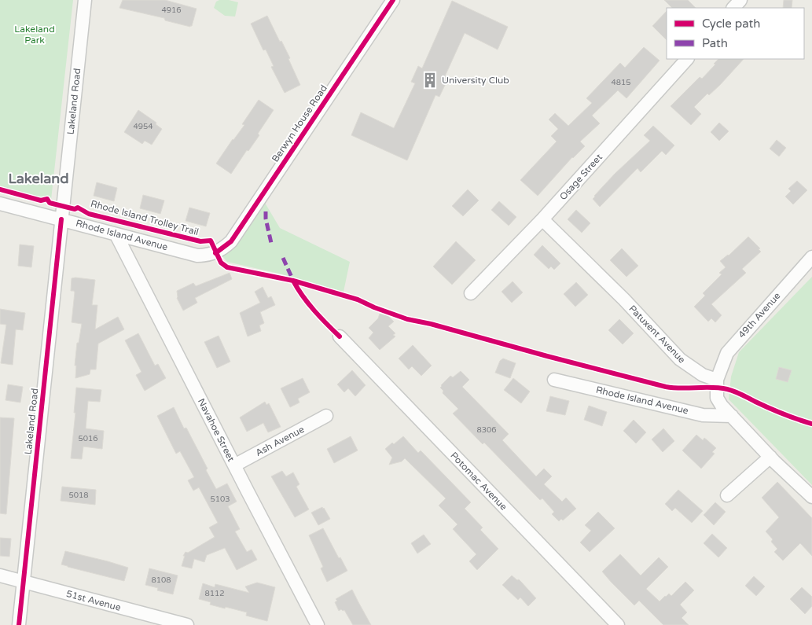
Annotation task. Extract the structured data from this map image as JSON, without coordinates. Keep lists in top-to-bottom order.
{
  "streets": {
    "street": [
      "Lakeland Road",
      "Berwyn House Road",
      "Osage Street",
      "Rhode Island Avenue",
      "49th Avenue",
      "Patuxent Avenue",
      "Navahoe Street",
      "Ash Avenue",
      "Potomac Avenue",
      "51st Avenue"
    ],
    "cycle path": ["Rhode Island Trolley Trail"]
  },
  "crossings": [
    ["Lakeland Road", "Rhode Island Avenue"],
    ["Lakeland Road", "51st Avenue"],
    ["Berwyn House Road", "Rhode Island Avenue"],
    ["Osage Street", "Patuxent Avenue"],
    ["Rhode Island Avenue", "Navahoe Street"],
    ["49th Avenue", "Patuxent Avenue"],
    ["Navahoe Street", "Ash Avenue"]
  ],
  "districts": ["Lakeland"],
  "parks": ["Lakeland Park"],
  "places": {
    "building": ["University Club"]
  },
  "house_numbers": [
    "4916",
    "4815",
    "4954",
    "8306",
    "5016",
    "5018",
    "5103",
    "8108",
    "8112"
  ],
  "legend": ["Cycle path", "Path"]
}
